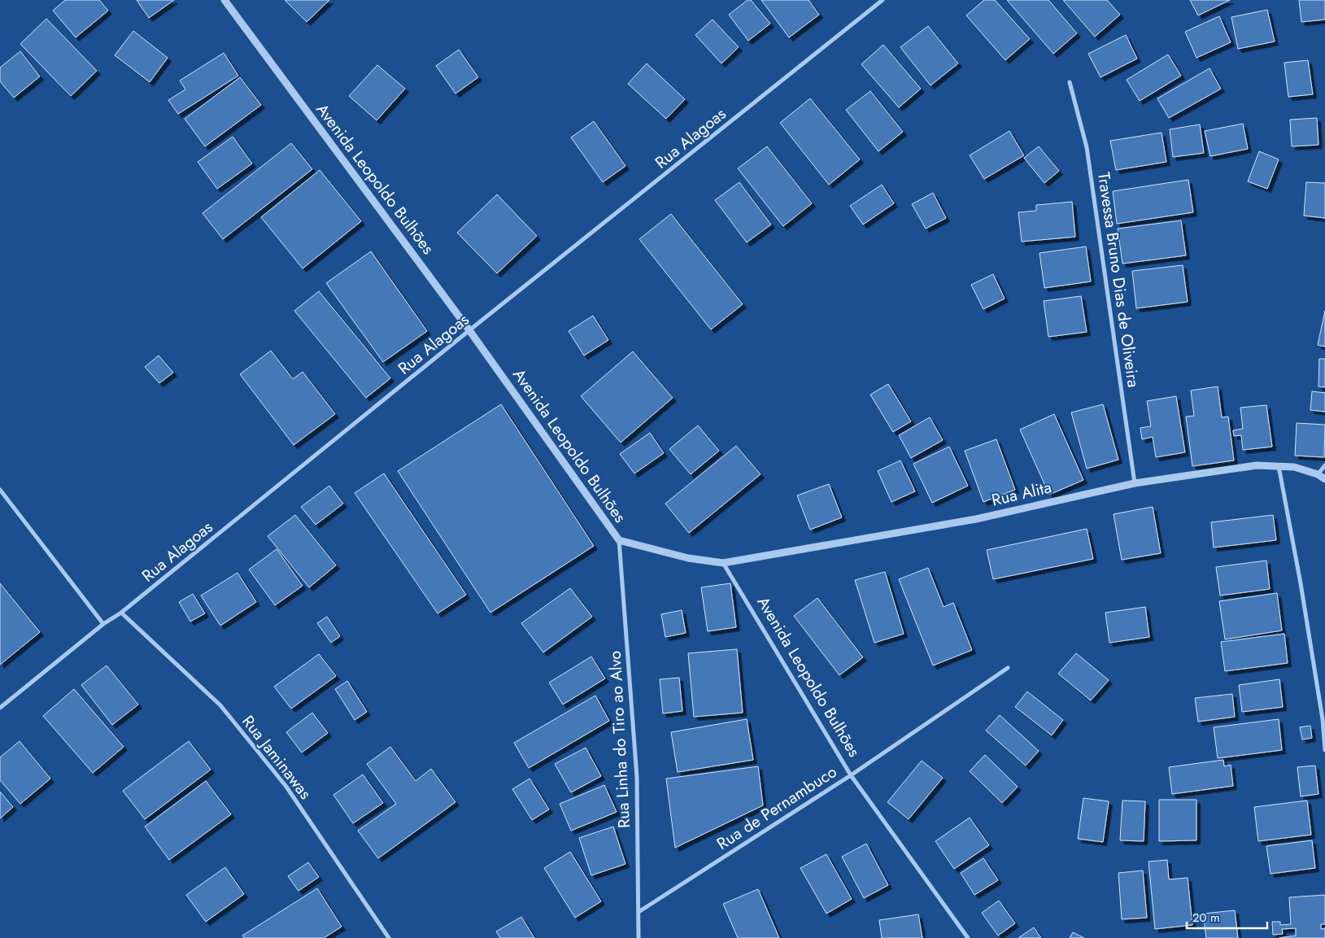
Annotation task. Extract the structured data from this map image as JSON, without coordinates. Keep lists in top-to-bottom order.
{
  "streets": {
    "street": [
      "Rua Alagoas",
      "Avenida Leopoldo Bulhões",
      "Travessa Bruno Dias de Oliveira",
      "Rua Alita",
      "Rua Linha do Tiro ao Alvo",
      "Rua Jaminawas",
      "Rua de Pernambuco"
    ]
  },
  "crossings": [
    ["Rua Alagoas", "Avenida Leopoldo Bulhões"],
    ["Rua Alagoas", "Rua Jaminawas"],
    ["Avenida Leopoldo Bulhões", "Rua Alita"],
    ["Avenida Leopoldo Bulhões", "Rua Linha do Tiro ao Alvo"],
    ["Avenida Leopoldo Bulhões", "Rua de Pernambuco"],
    ["Travessa Bruno Dias de Oliveira", "Rua Alita"],
    ["Rua Linha do Tiro ao Alvo", "Rua de Pernambuco"]
  ],
  "scale_bar": "20 m"
}
